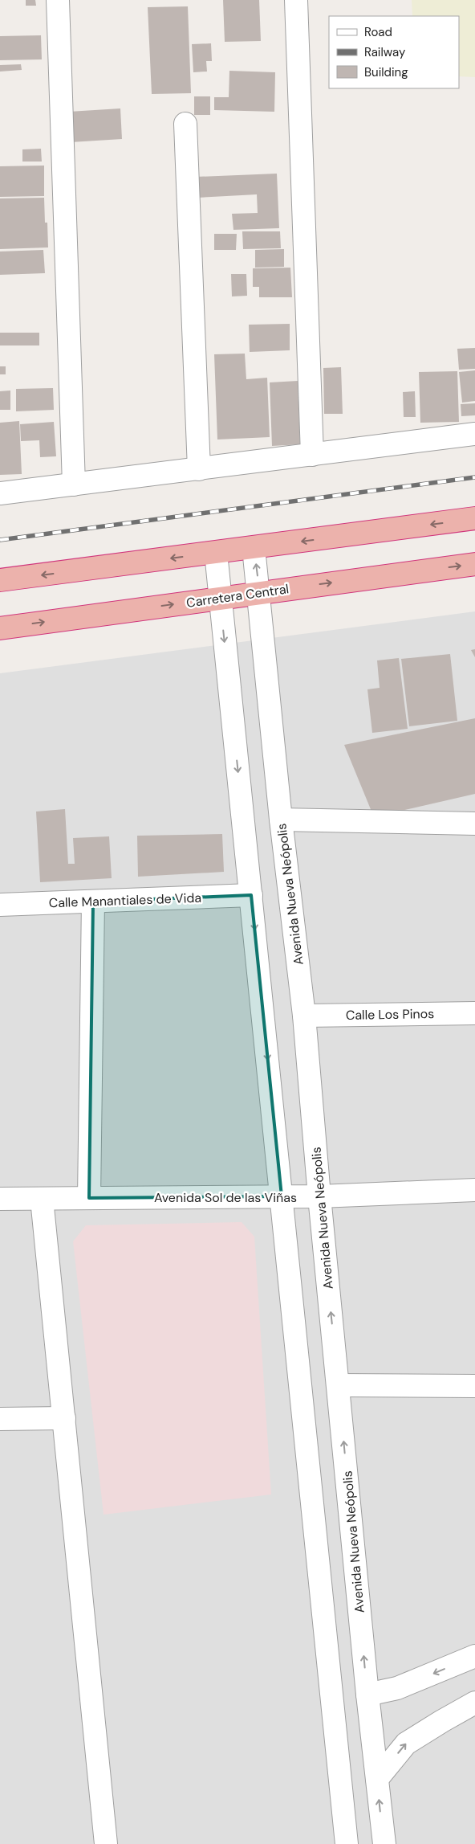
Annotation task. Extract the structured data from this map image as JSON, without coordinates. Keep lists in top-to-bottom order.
{
  "streets": {
    "highway": ["Carretera Central"],
    "street": [
      "Avenida Nueva Neópolis",
      "Calle Manantiales de Vida",
      "Calle Los Pinos",
      "Avenida Sol de las Viñas"
    ]
  },
  "crossings": [
    ["Carretera Central", "Avenida Nueva Neópolis"],
    ["Avenida Nueva Neópolis", "Calle Los Pinos"],
    ["Avenida Nueva Neópolis", "Avenida Sol de las Viñas"]
  ],
  "legend": ["Road", "Railway", "Building"]
}
